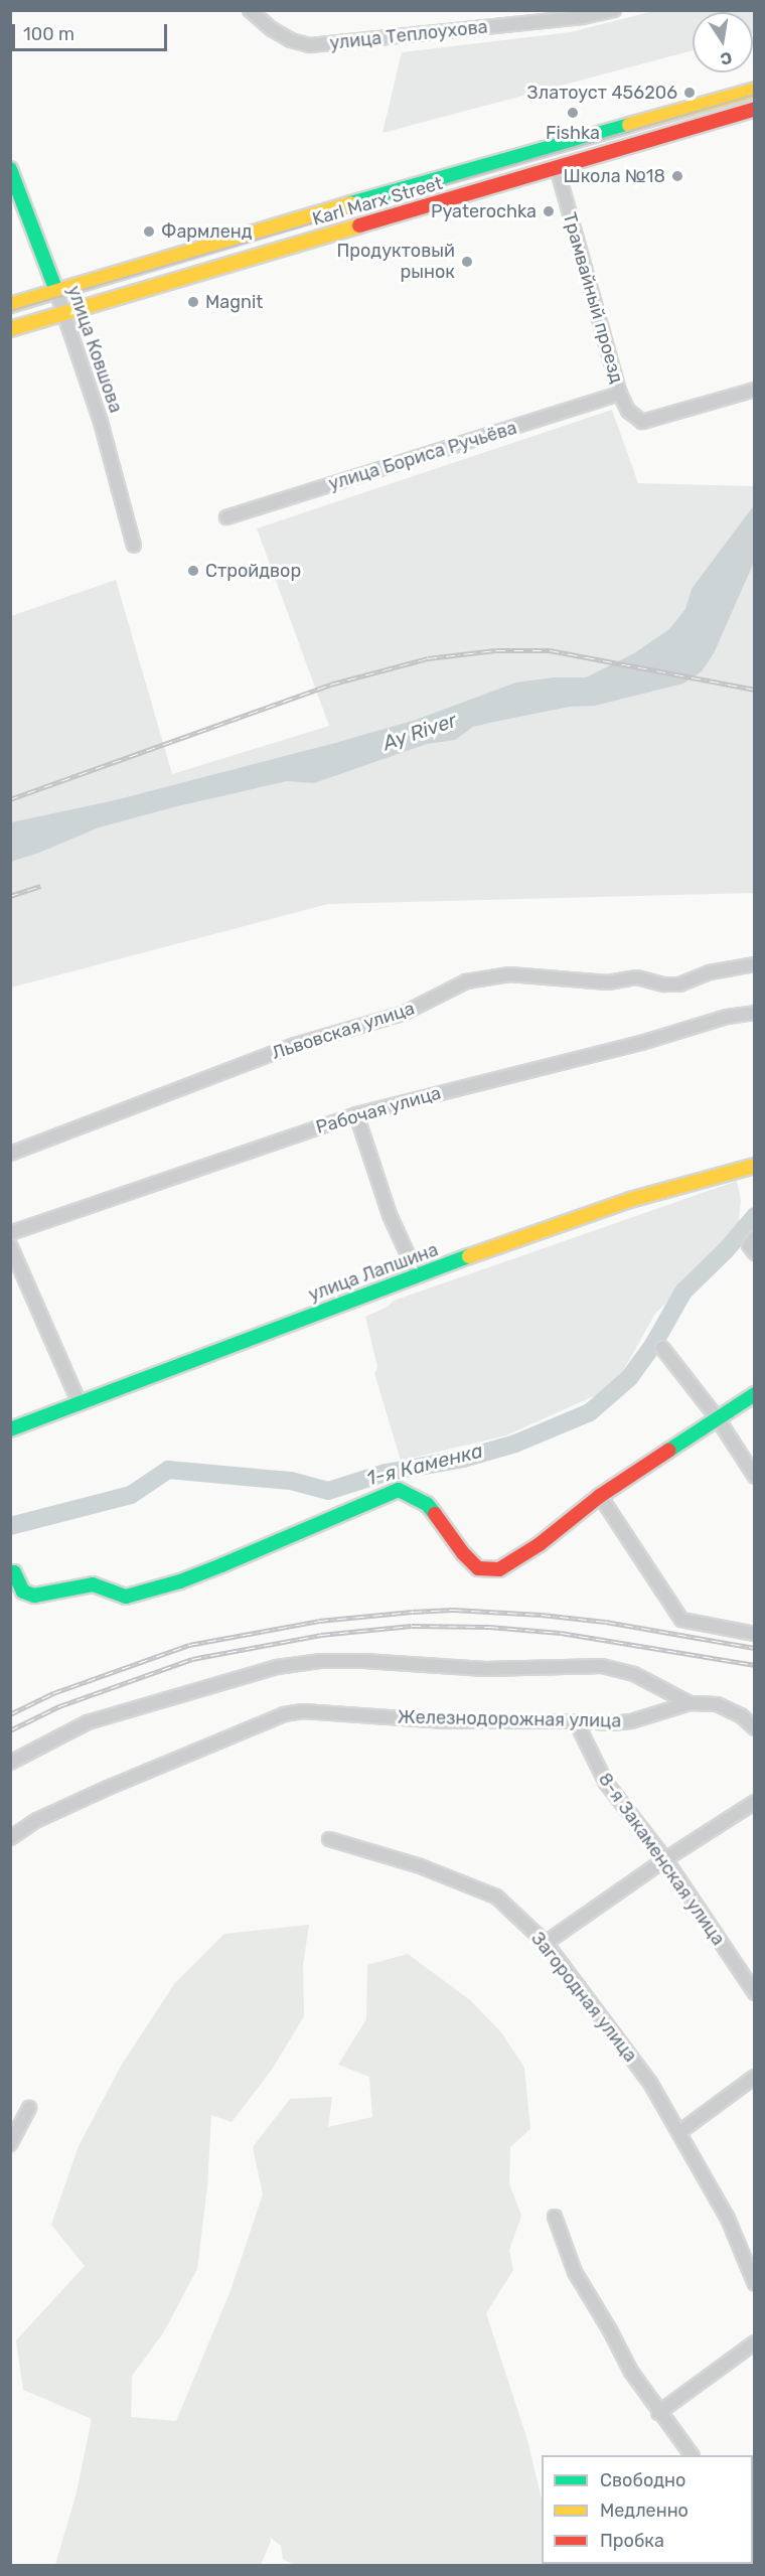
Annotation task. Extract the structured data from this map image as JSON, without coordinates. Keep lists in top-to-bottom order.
{
  "streets": {
    "main road": ["Karl Marx Street", "улица Ковшова", "улица Лапшина"],
    "street": [
      "улица Теплоухова",
      "Трамвайный проезд",
      "улица Бориса Ручьёва",
      "Львовская улица",
      "Рабочая улица",
      "Железнодорожная улица",
      "8-я Закаменская улица",
      "Загородная улица"
    ]
  },
  "crossings": [
    ["Karl Marx Street", "Трамвайный проезд"],
    ["Karl Marx Street", "улица Ковшова"],
    ["Трамвайный проезд", "улица Бориса Ручьёва"],
    ["Железнодорожная улица", "8-я Закаменская улица"]
  ],
  "water": ["Ay River", "1-я Каменка"],
  "places": [
    "Златоуст 456206",
    "Fishka",
    "Школа №18",
    "Pyaterochka",
    "Фармленд",
    "Продуктовый рынок",
    "Magnit",
    "Стройдвор"
  ],
  "legend": ["Свободно", "Медленно", "Пробка"],
  "scale_bar": "100 m",
  "north": "bottom"
}
